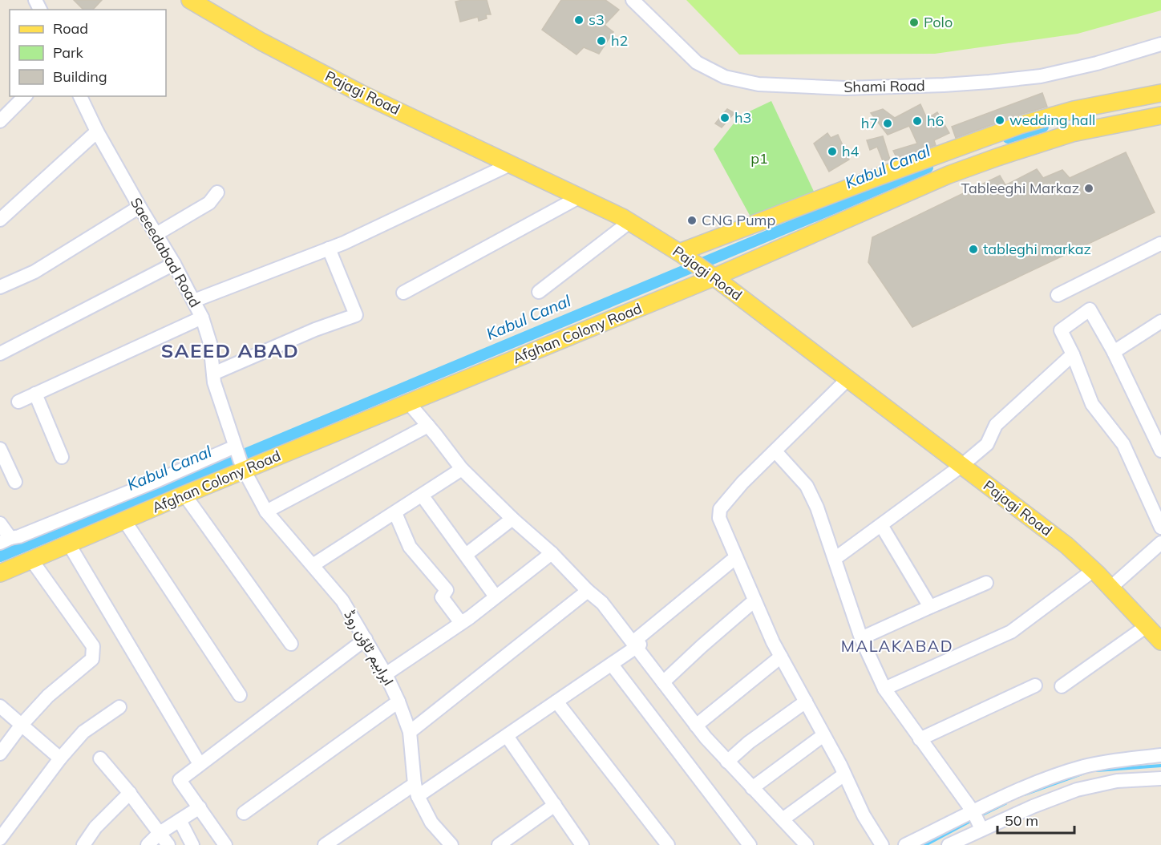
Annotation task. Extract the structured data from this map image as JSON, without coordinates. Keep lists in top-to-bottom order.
{
  "streets": {
    "main road": ["Pajagi Road", "Afghan Colony Road"],
    "street": ["Shami Road", "Saeeedabad Road", "ابراہیم ٹاؤن روڈ"]
  },
  "crossings": [
    ["Pajagi Road", "Afghan Colony Road"],
    ["Saeeedabad Road", "Afghan Colony Road"],
    ["Saeeedabad Road", "ابراہیم ٹاؤن روڈ"],
    ["Afghan Colony Road", "ابراہیم ٹاؤن روڈ"]
  ],
  "districts": ["SAEED ABAD", "MALAKABAD"],
  "water": ["Kabul Canal"],
  "parks": ["p1"],
  "places": [
    "s3",
    "Polo",
    "h2",
    "h3",
    "wedding hall",
    "h6",
    "h7",
    "h4",
    "Tableeghi Markaz",
    "CNG Pump",
    "tableghi markaz"
  ],
  "legend": ["Road", "Park", "Building"],
  "scale_bar": "50 m"
}
